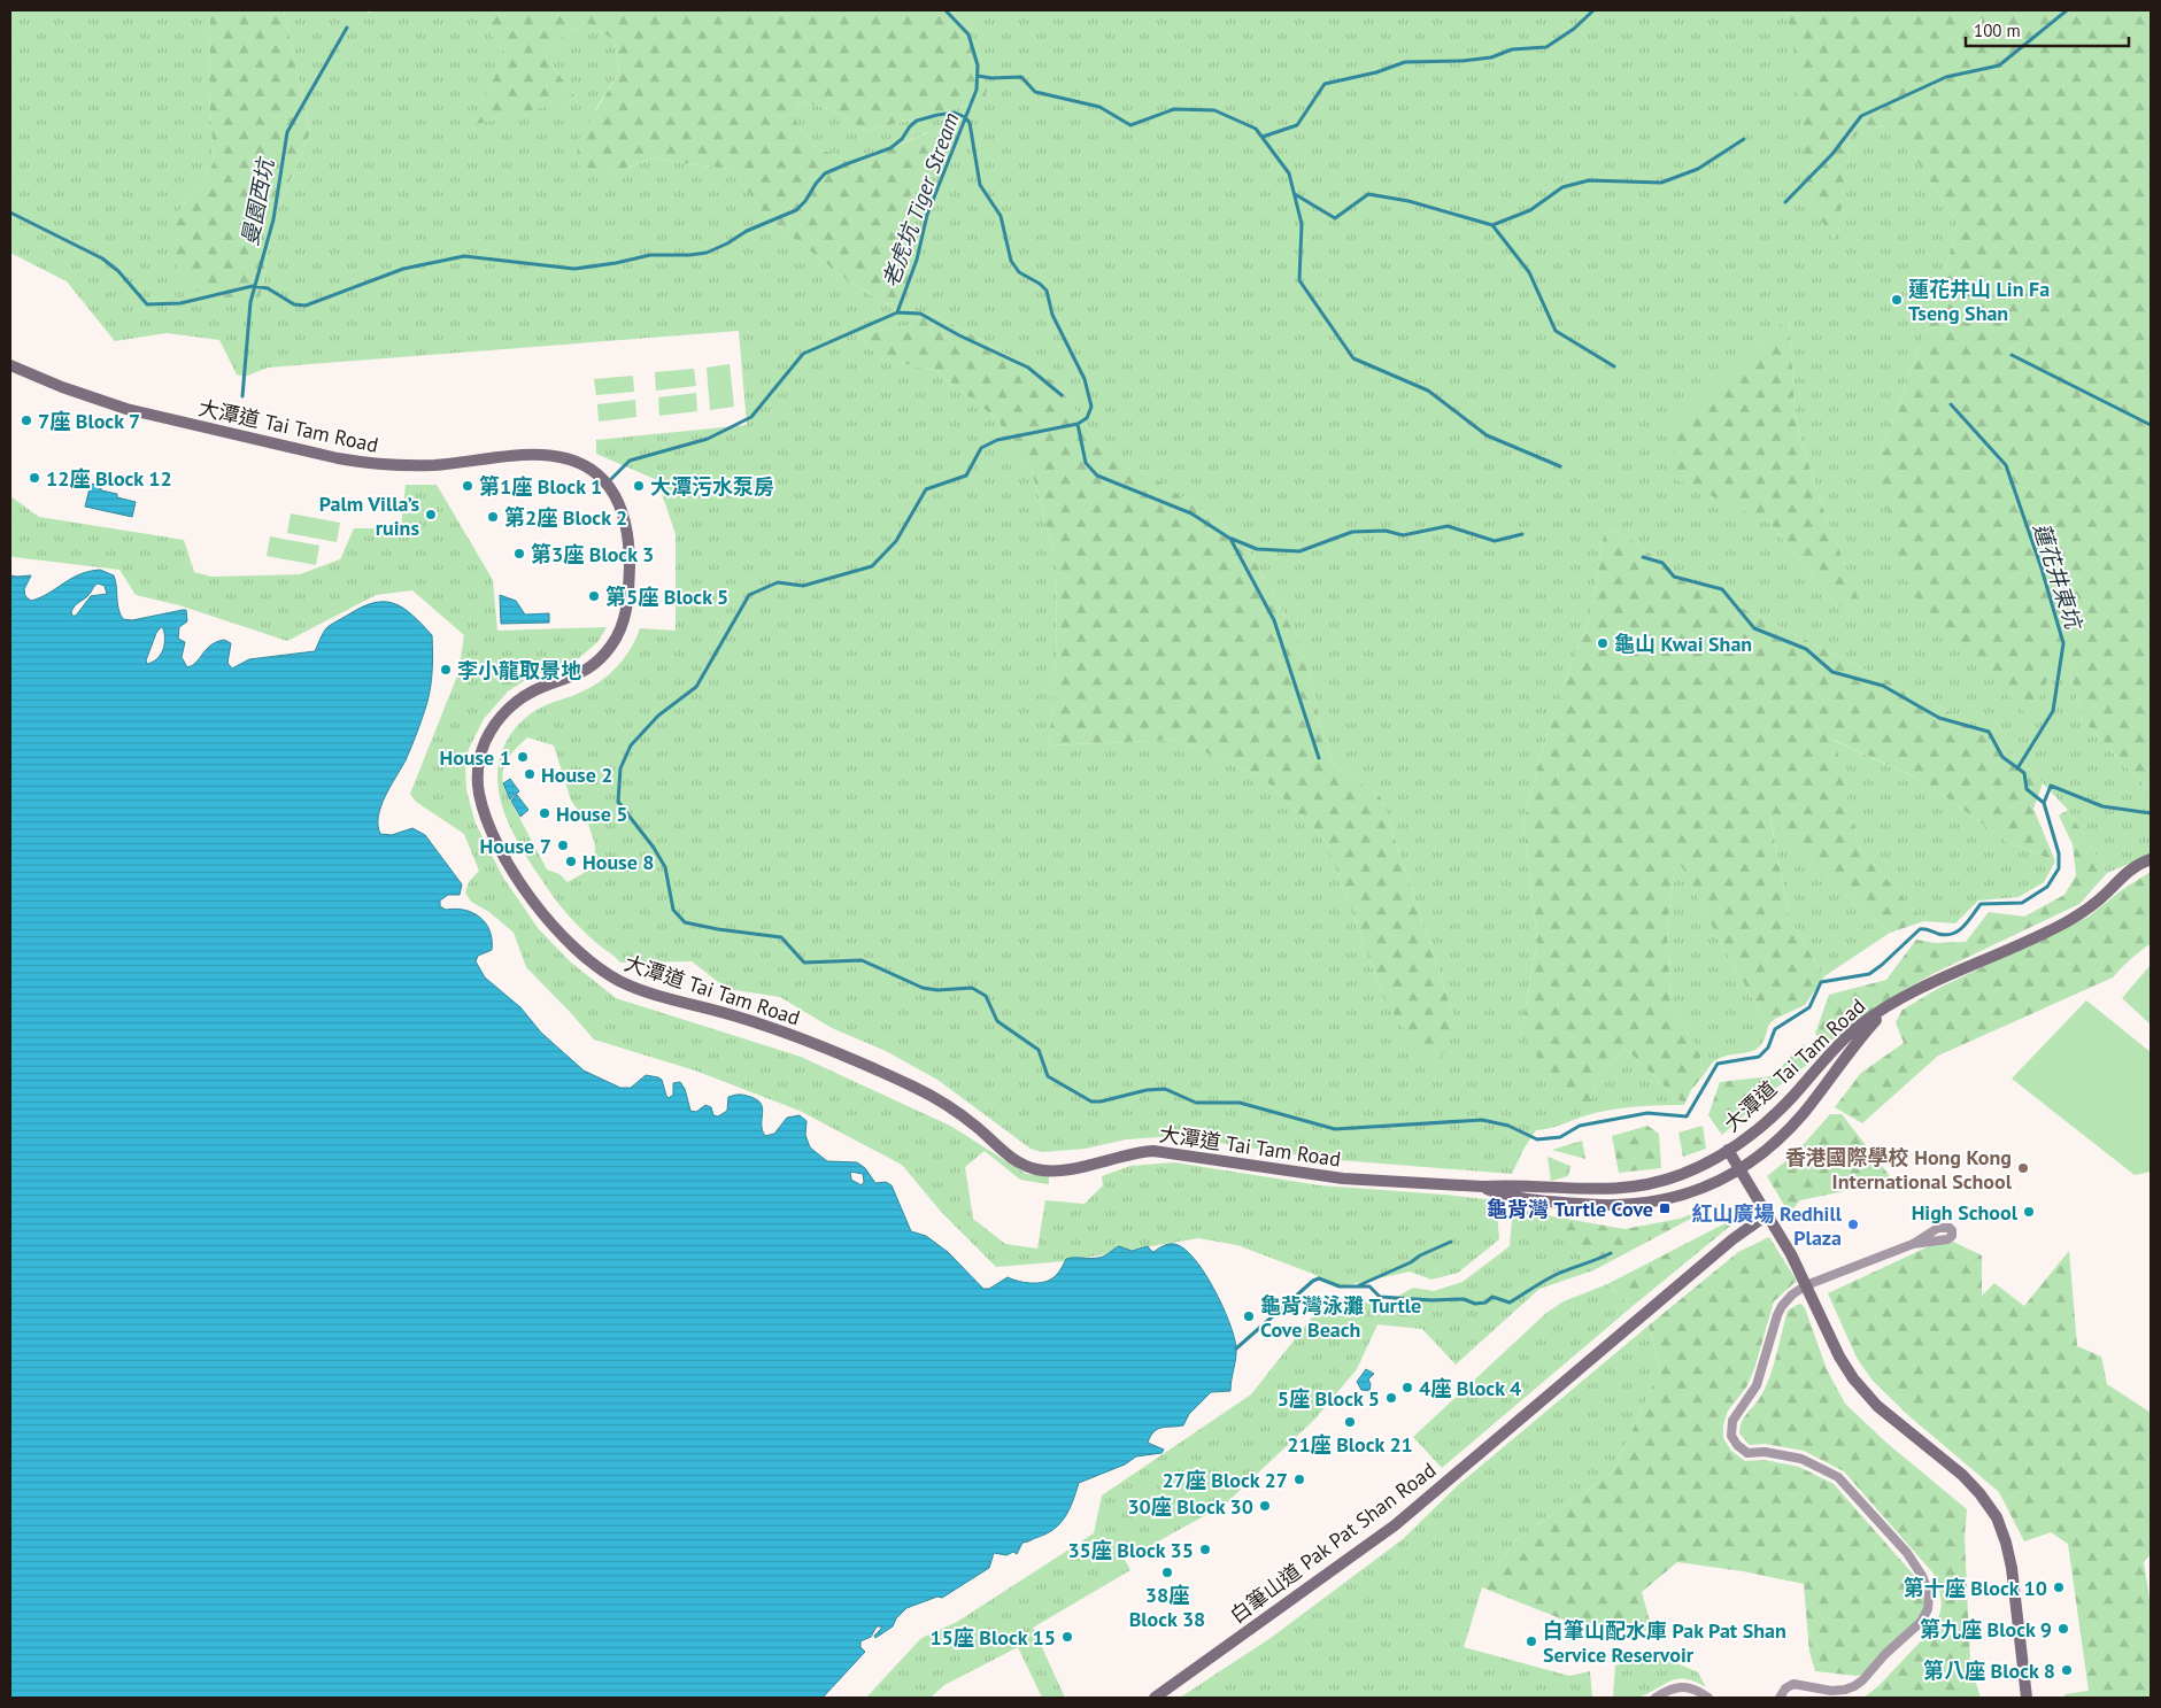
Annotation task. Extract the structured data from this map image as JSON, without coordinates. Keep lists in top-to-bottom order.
{
  "streets": {
    "main road": ["大潭道 Tai Tam Road", "白筆山道 Pak Pat Shan Road"]
  },
  "water": ["老虎坑 Tiger Stream", "曼園西坑", "蓮花井東坑"],
  "places": {
    "other": [
      "蓮花井山 Lin Fa Tseng Shan",
      "7座 Block 7",
      "12座 Block 12",
      "第1座 Block 1",
      "大潭污水泵房",
      "Palm Villa’s ruins",
      "第2座 Block 2",
      "第3座 Block 3",
      "第5座 Block 5",
      "龜山 Kwai Shan",
      "李小龍取景地",
      "House 1",
      "House 2",
      "House 5",
      "House 7",
      "House 8",
      "香港國際學校 Hong Kong International School",
      "High School",
      "紅山廣場 Redhill Plaza",
      "龜背灣泳灘 Turtle Cove Beach",
      "4座 Block 4",
      "5座 Block 5",
      "21座 Block 21",
      "27座 Block 27",
      "30座 Block 30",
      "35座 Block 35",
      "38座 Block 38",
      "第十座 Block 10",
      "第九座 Block 9",
      "15座 Block 15",
      "白筆山配水庫 Pak Pat Shan Service Reservoir",
      "第八座 Block 8"
    ],
    "transit": ["龜背灣 Turtle Cove"]
  },
  "scale_bar": "100 m"
}
